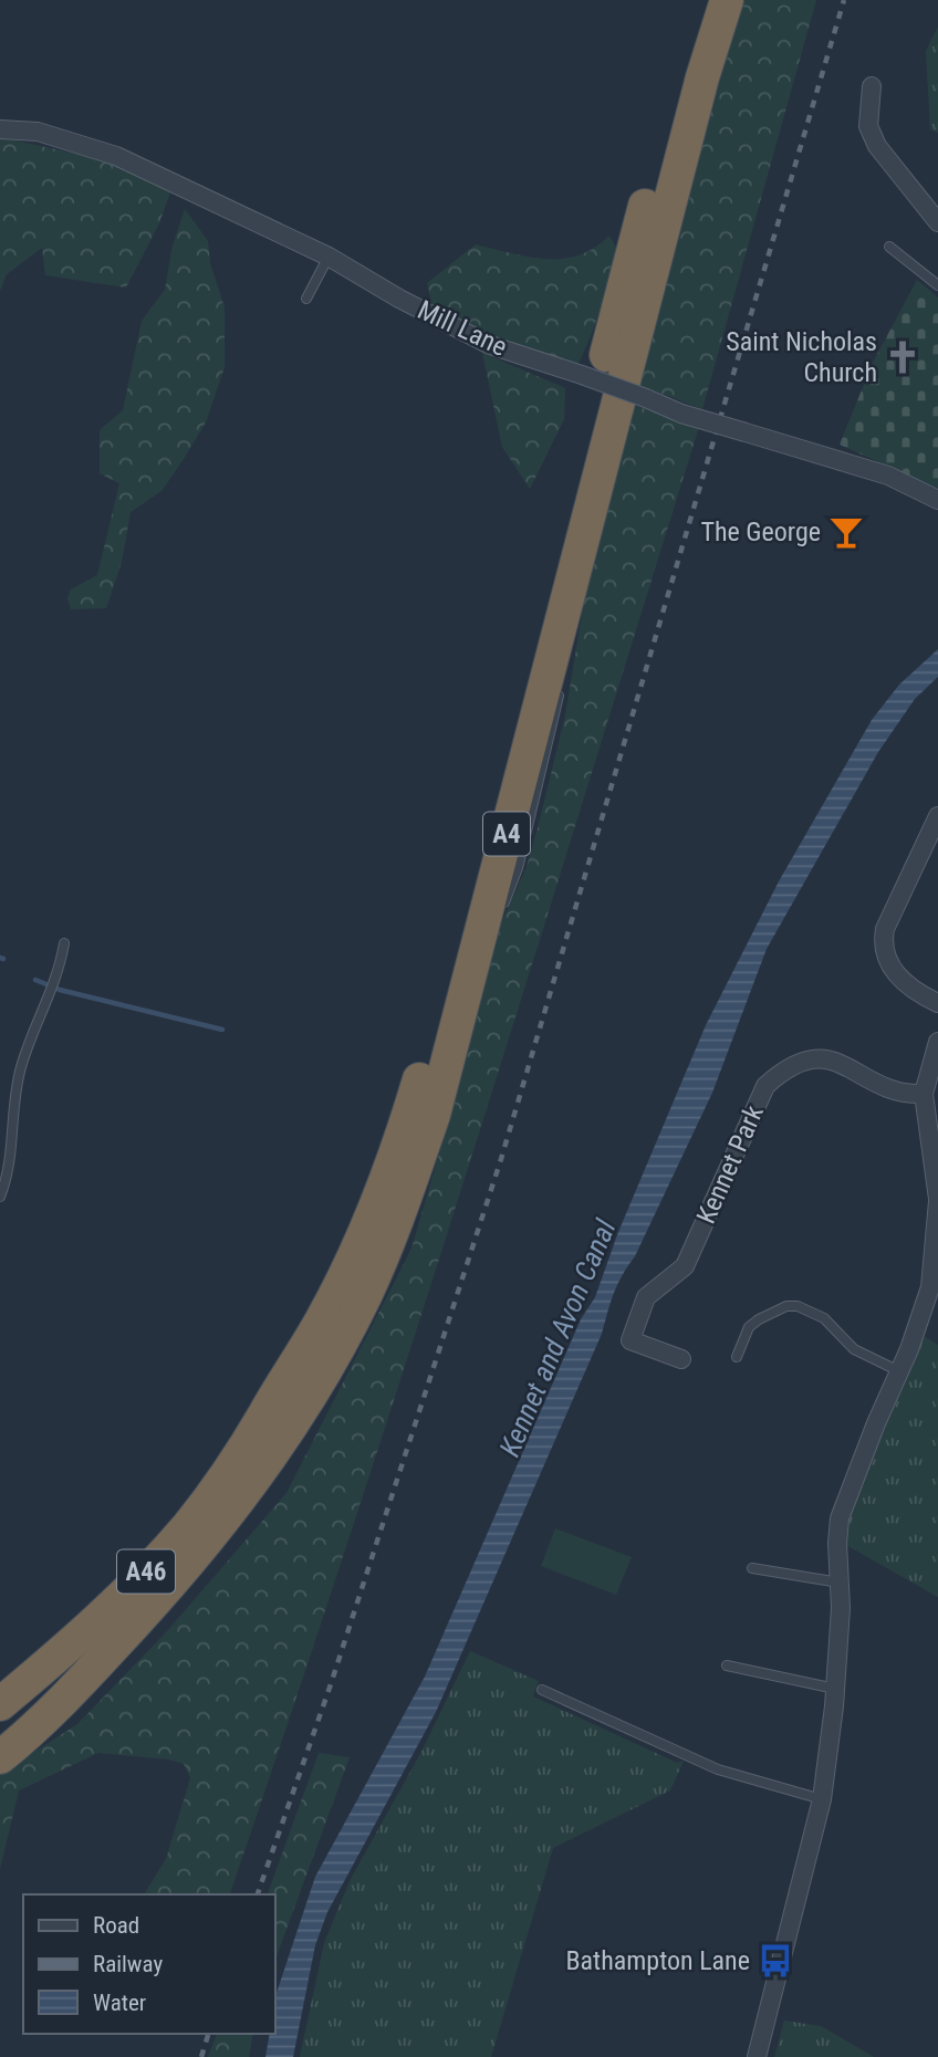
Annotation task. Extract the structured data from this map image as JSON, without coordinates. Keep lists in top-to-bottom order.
{
  "streets": {
    "highway": ["A4", "A46"],
    "street": ["Mill Lane", "Kennet Park"]
  },
  "crossings": [
    ["A4", "A46"]
  ],
  "water": ["Kennet and Avon Canal"],
  "places": {
    "church": ["Saint Nicholas Church"],
    "bar": ["The George"],
    "bus stop": ["Bathampton Lane"]
  },
  "legend": ["Road", "Railway", "Water"]
}
